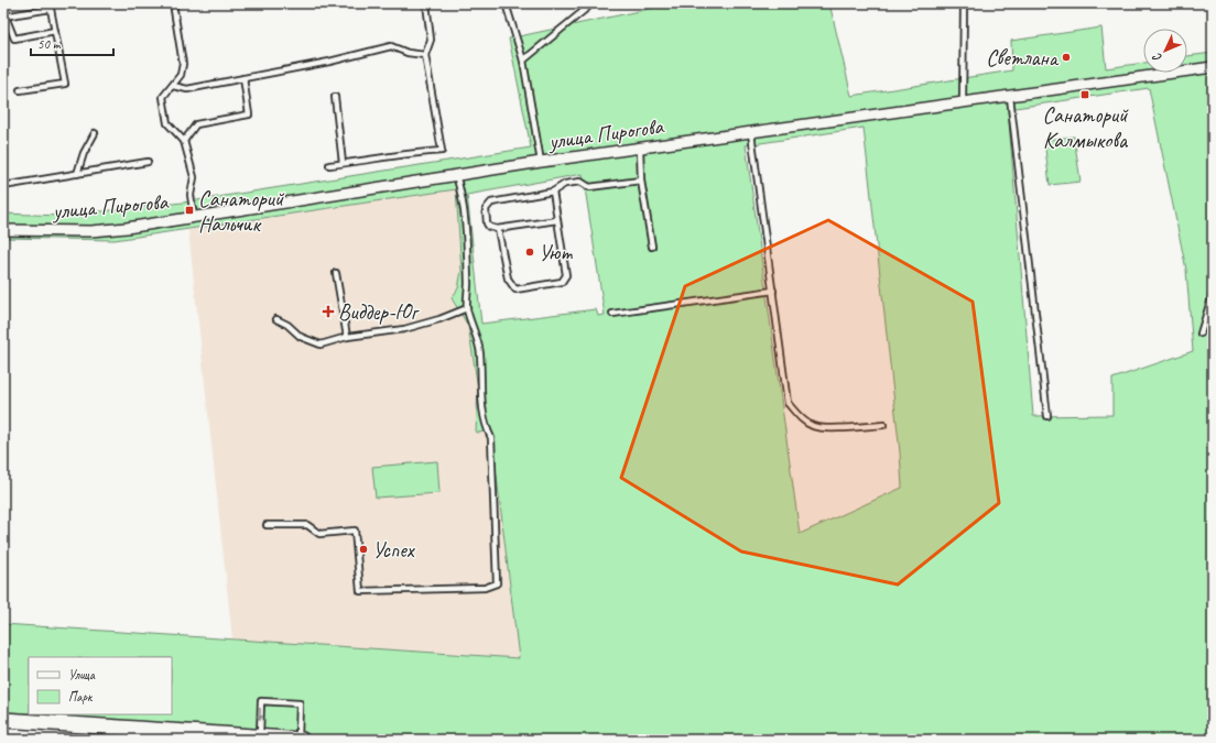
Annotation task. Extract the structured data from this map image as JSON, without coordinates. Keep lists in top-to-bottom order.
{
  "streets": {
    "street": ["улица Пирогова"]
  },
  "places": {
    "other": ["Светлана", "Уют", "Успех"],
    "transit": ["Санаторий Калмыкова", "Санаторий Нальчик"],
    "health": ["Виддер-Юг"]
  },
  "legend": ["Улица", "Парк"],
  "scale_bar": "50 m",
  "north": "bottom left"
}
